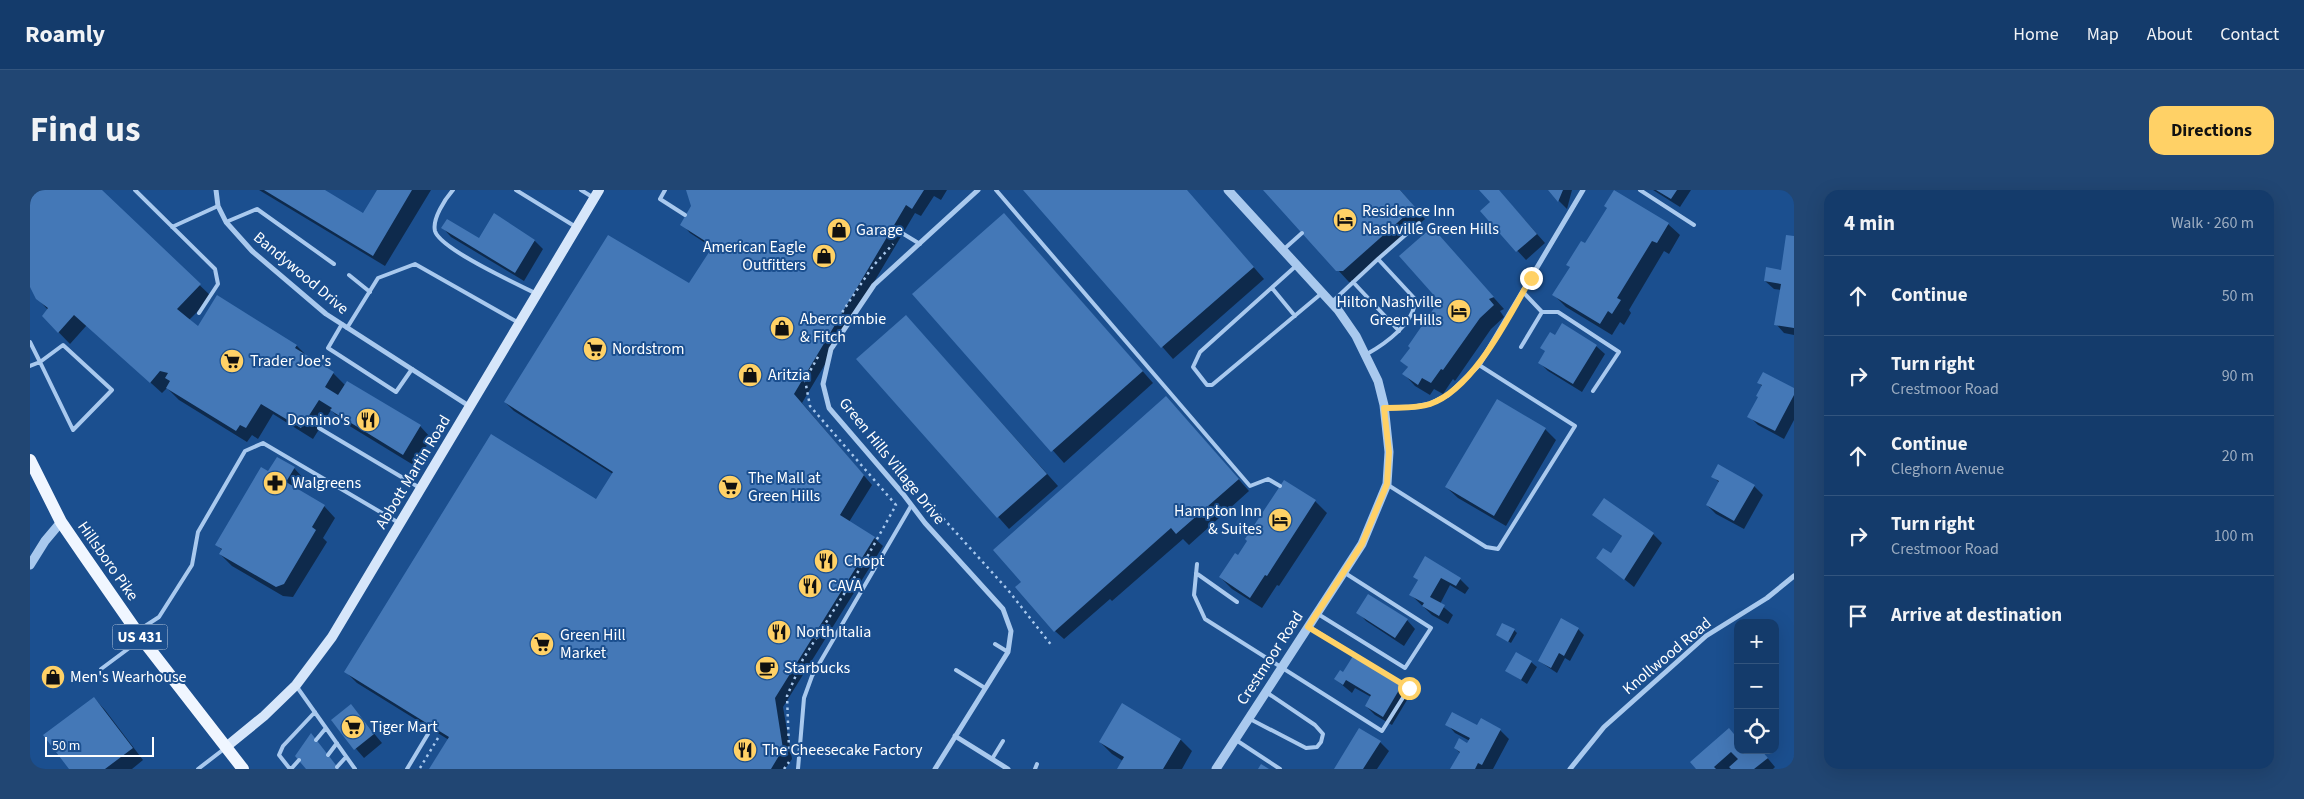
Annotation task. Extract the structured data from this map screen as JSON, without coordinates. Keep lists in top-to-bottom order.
{
  "streets": {
    "main road": ["Abbott Martin Road", "Hillsboro Pike", "US 431"],
    "street": [
      "Bandywood Drive",
      "Green Hills Village Drive",
      "Knollwood Road",
      "Crestmoor Road"
    ]
  },
  "crossings": [
    ["Bandywood Drive", "Abbott Martin Road"],
    ["Abbott Martin Road", "Hillsboro Pike"]
  ],
  "places": {
    "hotel": ["Residence Inn Nashville Green Hills", "Hilton Nashville Green Hills", "Hampton Inn & Suites"],
    "shop": [
      "Garage",
      "American Eagle Outfitters",
      "Abercrombie & Fitch",
      "Aritzia",
      "Men's Wearhouse"
    ],
    "supermarket": [
      "Nordstrom",
      "Trader Joe's",
      "The Mall at Green Hills",
      "Green Hill Market",
      "Tiger Mart"
    ],
    "restaurant": [
      "Domino's",
      "Chopt",
      "CAVA",
      "North Italia",
      "The Cheesecake Factory"
    ],
    "pharmacy": ["Walgreens"],
    "cafe": ["Starbucks"]
  },
  "scale_bar": "50 m",
  "page": {
    "header": "Roamly",
    "nav": [
      "Home",
      "Map",
      "About",
      "Contact"
    ],
    "title": "Find us",
    "buttons": "Directions",
    "heading": ["4 min", "Walk · 260 m"],
    "list": [
      ["Continue", "50 m"],
      ["Turn right", "Crestmoor Road", "90 m"],
      ["Continue", "Cleghorn Avenue", "20 m"],
      ["Turn right", "Crestmoor Road", "100 m"],
      "Arrive at destination"
    ],
    "map_buttons": ["+", "−"],
    "scale": "50 m"
  }
}
